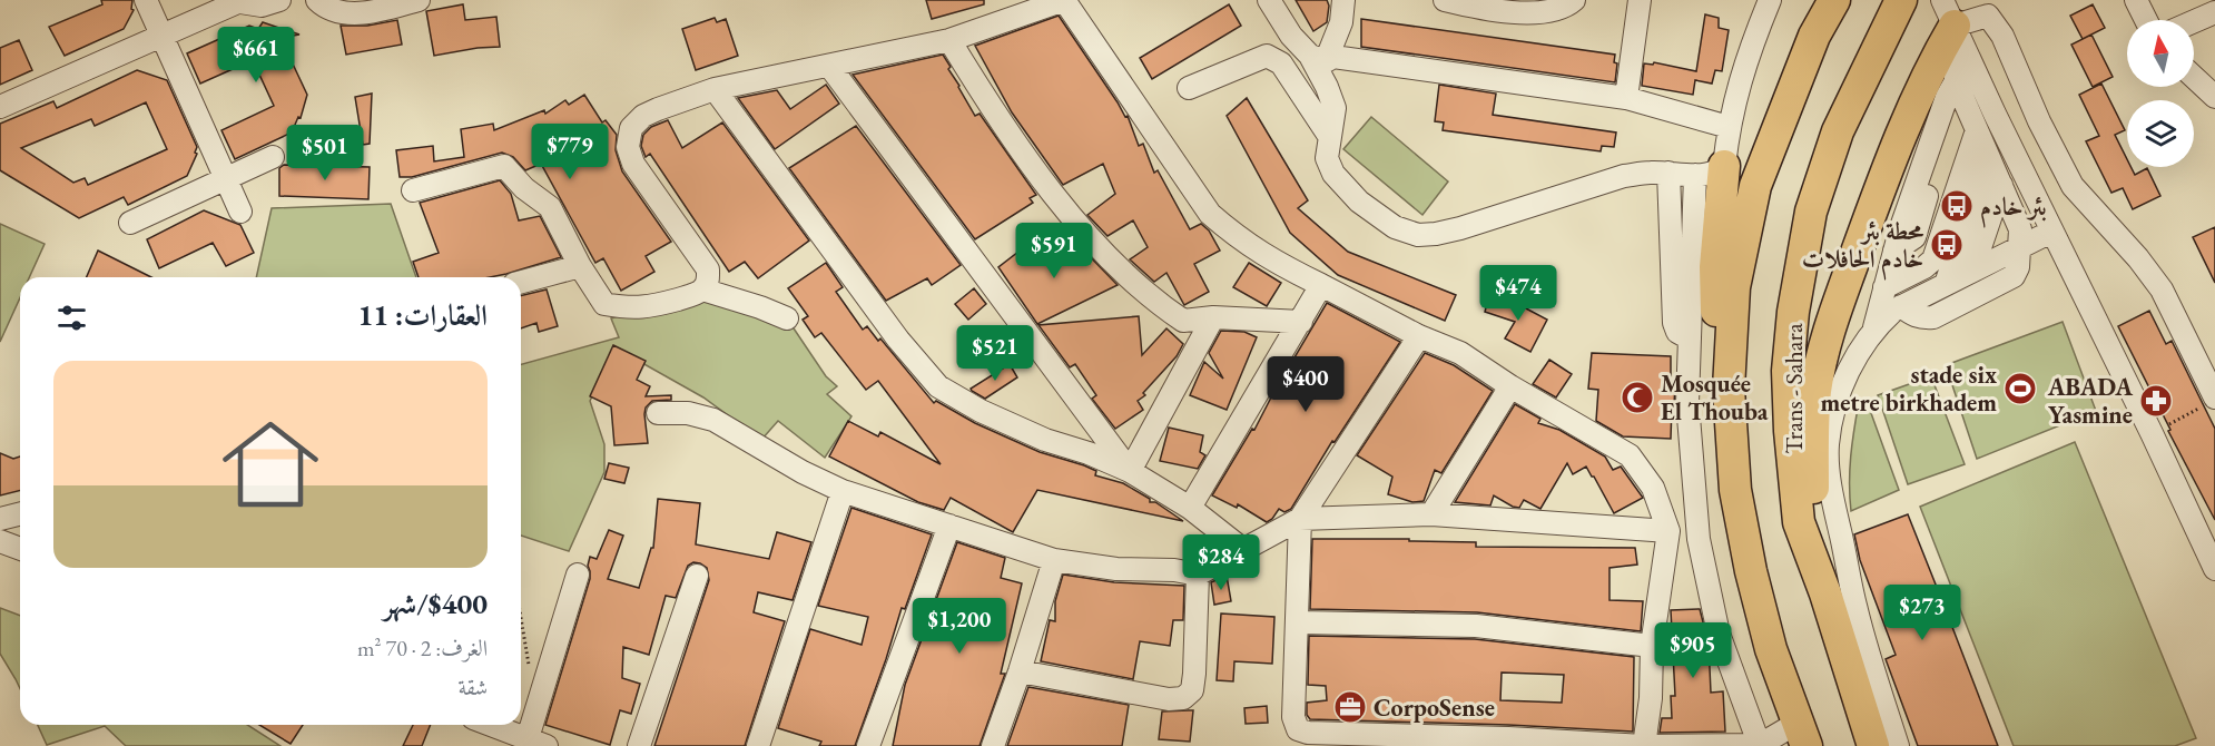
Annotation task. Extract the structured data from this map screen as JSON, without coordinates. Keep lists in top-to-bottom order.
{
  "streets": {
    "highway": ["Trans - Sahara"]
  },
  "places": {
    "bus stop": ["بئر خادم", "محطة بئر خادم الحافلات"],
    "sports": ["stade six metre birkhadem"],
    "mosque": ["Mosquée El Thouba"],
    "pharmacy": ["ABADA Yasmine"],
    "office": ["CorpoSense"]
  },
  "north": "top",
  "page": {
    "price": [
      "$661",
      "$779",
      "$501",
      "$591",
      "$474",
      "$521",
      "$400",
      "$284",
      "$273",
      "$1,200",
      "$905"
    ],
    "heading": "العقارات: 11",
    "list": [
      {
        "name": "$400/شهر",
        "note": "الغرف: 2 · 70 m² · شقة"
      }
    ]
  }
}
